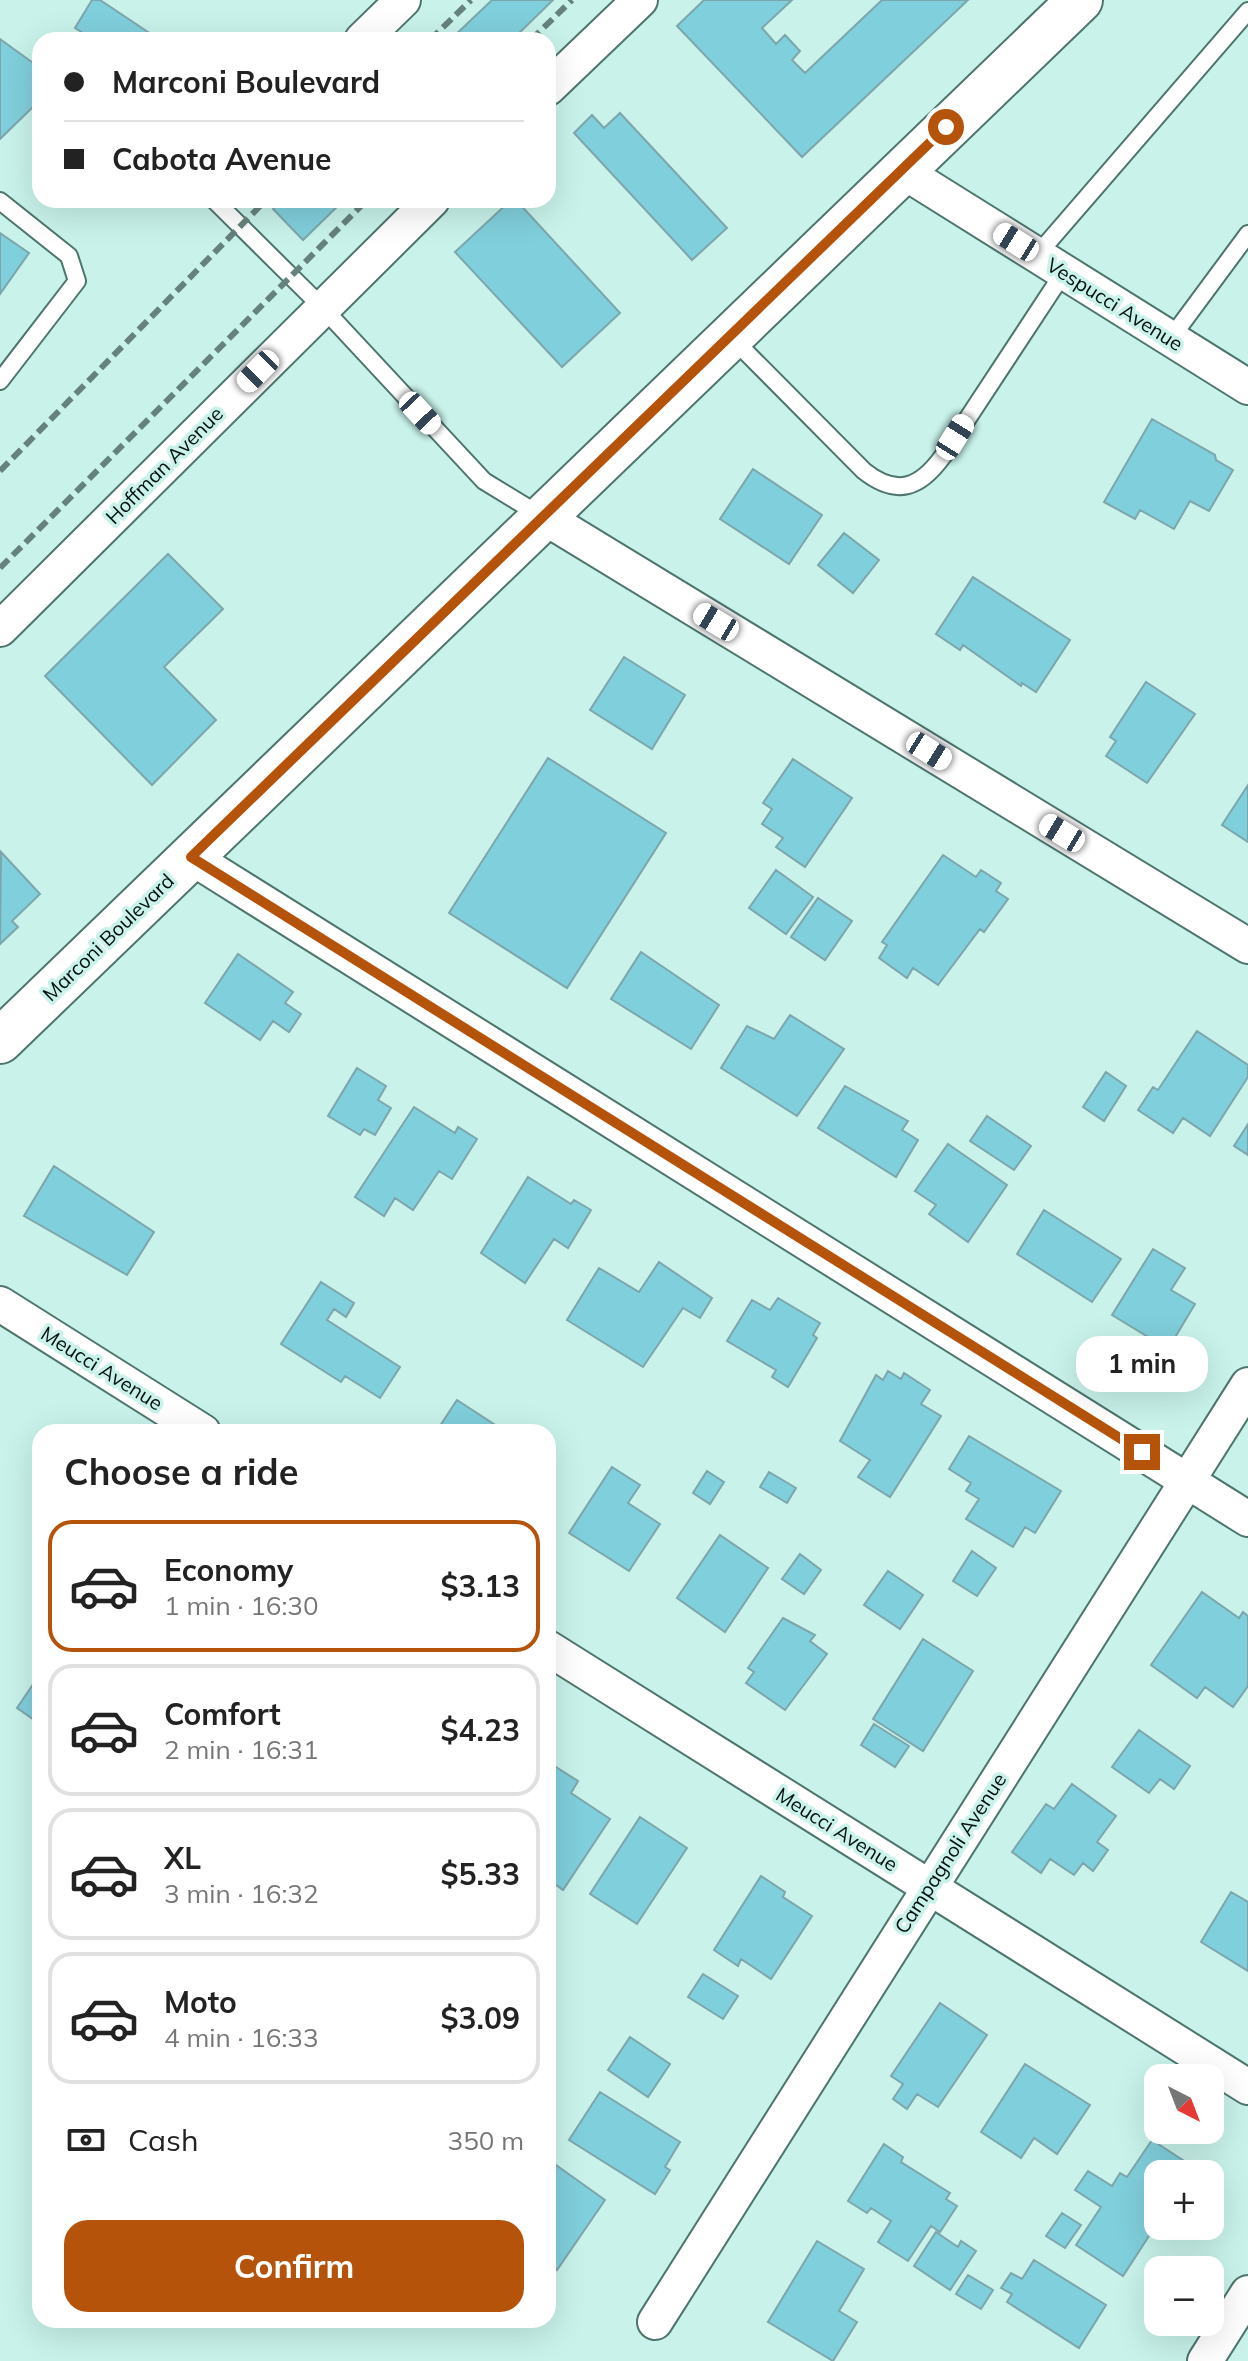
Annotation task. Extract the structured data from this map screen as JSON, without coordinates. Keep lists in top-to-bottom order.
{
  "streets": {
    "street": [
      "Vespucci Avenue",
      "Hoffman Avenue",
      "Marconi Boulevard",
      "Meucci Avenue",
      "Campagnoli Avenue"
    ]
  },
  "crossings": [
    ["Vespucci Avenue", "Marconi Boulevard"],
    ["Meucci Avenue", "Campagnoli Avenue"]
  ],
  "north": "bottom right",
  "page": {
    "banner": ["Marconi Boulevard", "Cabota Avenue"],
    "bubble": "1 min",
    "heading": "Choose a ride",
    "list": [
      {
        "name": "Economy",
        "note": "1 min · 16:30",
        "value": "$3.13"
      },
      {
        "name": "Comfort",
        "note": "2 min · 16:31",
        "value": "$4.23"
      },
      {
        "name": "XL",
        "note": "3 min · 16:32",
        "value": "$5.33"
      },
      {
        "name": "Moto",
        "note": "4 min · 16:33",
        "value": "$3.09"
      }
    ],
    "map_buttons": ["+", "−"],
    "pay": ["Cash", "350 m"],
    "buttons": "Confirm"
  }
}
